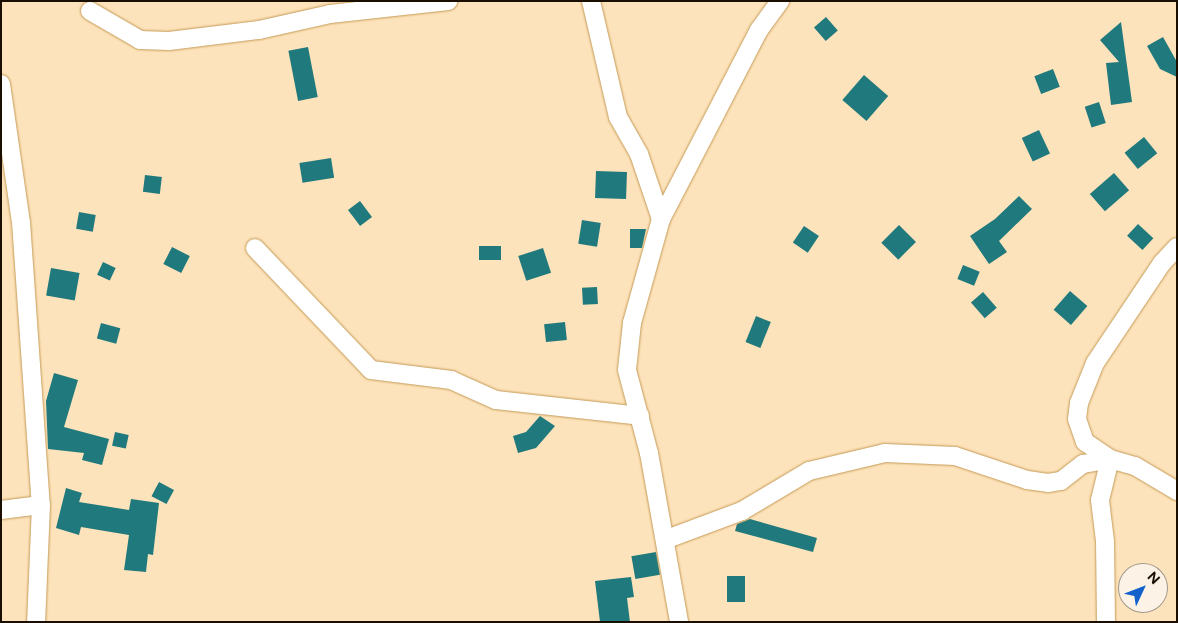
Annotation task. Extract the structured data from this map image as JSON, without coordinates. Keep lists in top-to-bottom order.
{
  "north": "top right"
}
